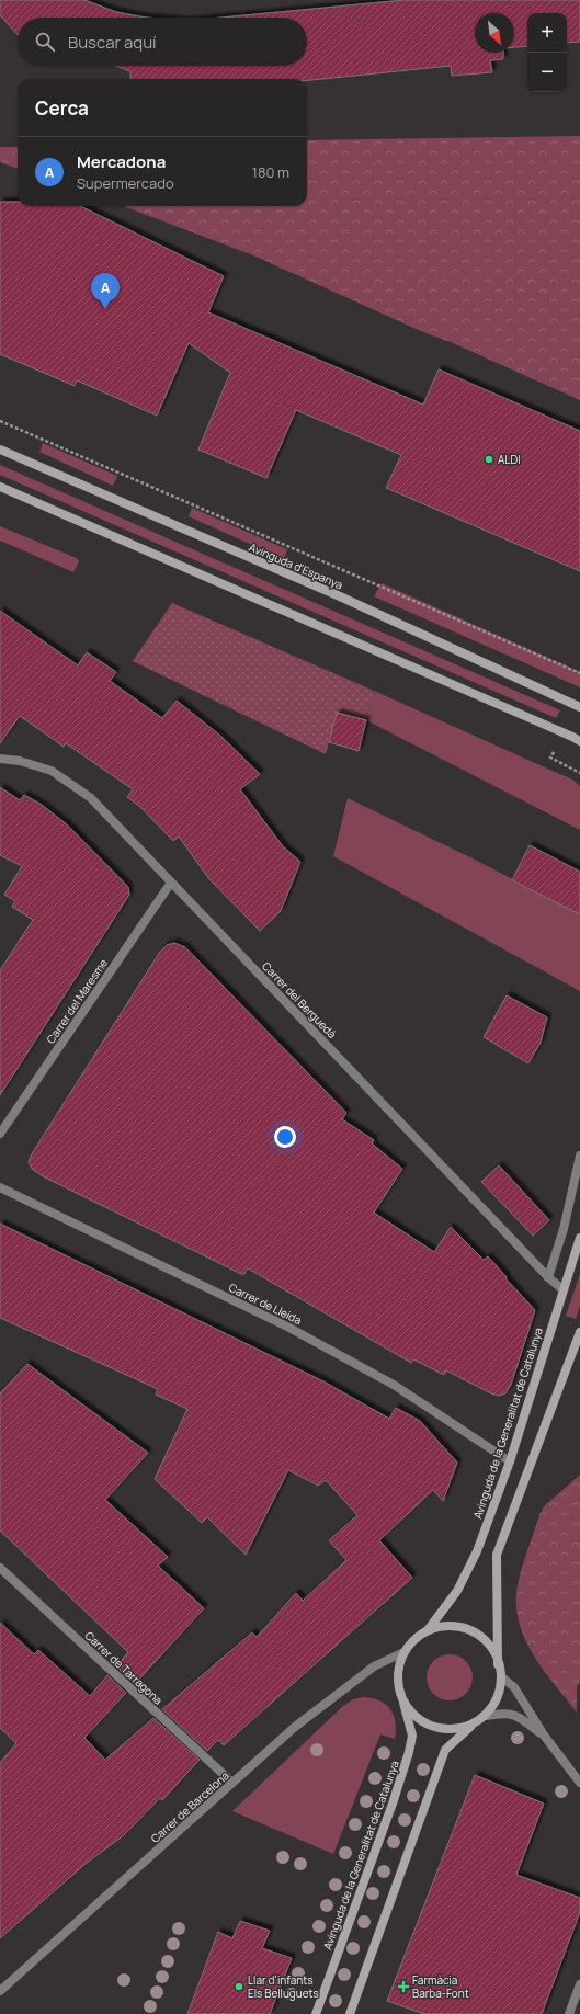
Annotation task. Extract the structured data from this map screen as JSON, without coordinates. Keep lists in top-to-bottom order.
{
  "streets": {
    "street": [
      "Avinguda d'Espanya",
      "Carrer del Berguedà",
      "Carrer del Maresme",
      "Carrer de Lleida",
      "Avinguda de la Generalitat de Catalunya",
      "Carrer de Tarragona",
      "Carrer de Barcelona"
    ]
  },
  "crossings": [
    ["Carrer del Berguedà", "Carrer del Maresme"],
    ["Carrer del Berguedà", "Avinguda de la Generalitat de Catalunya"],
    ["Carrer de Lleida", "Avinguda de la Generalitat de Catalunya"],
    ["Avinguda de la Generalitat de Catalunya", "Carrer de Barcelona"],
    ["Carrer de Tarragona", "Carrer de Barcelona"]
  ],
  "places": {
    "other": ["ALDI", "Llar d'infants Els Belluguets"],
    "health": ["Farmàcia Barba-Font"]
  },
  "north": "bottom right",
  "page": {
    "map_buttons": ["+", "−"],
    "search": "Buscar aquí",
    "heading": "Cerca",
    "list": [
      {
        "mark": "A",
        "name": "Mercadona",
        "note": "Supermercado",
        "value": "180 m"
      }
    ],
    "pins": "A"
  }
}
